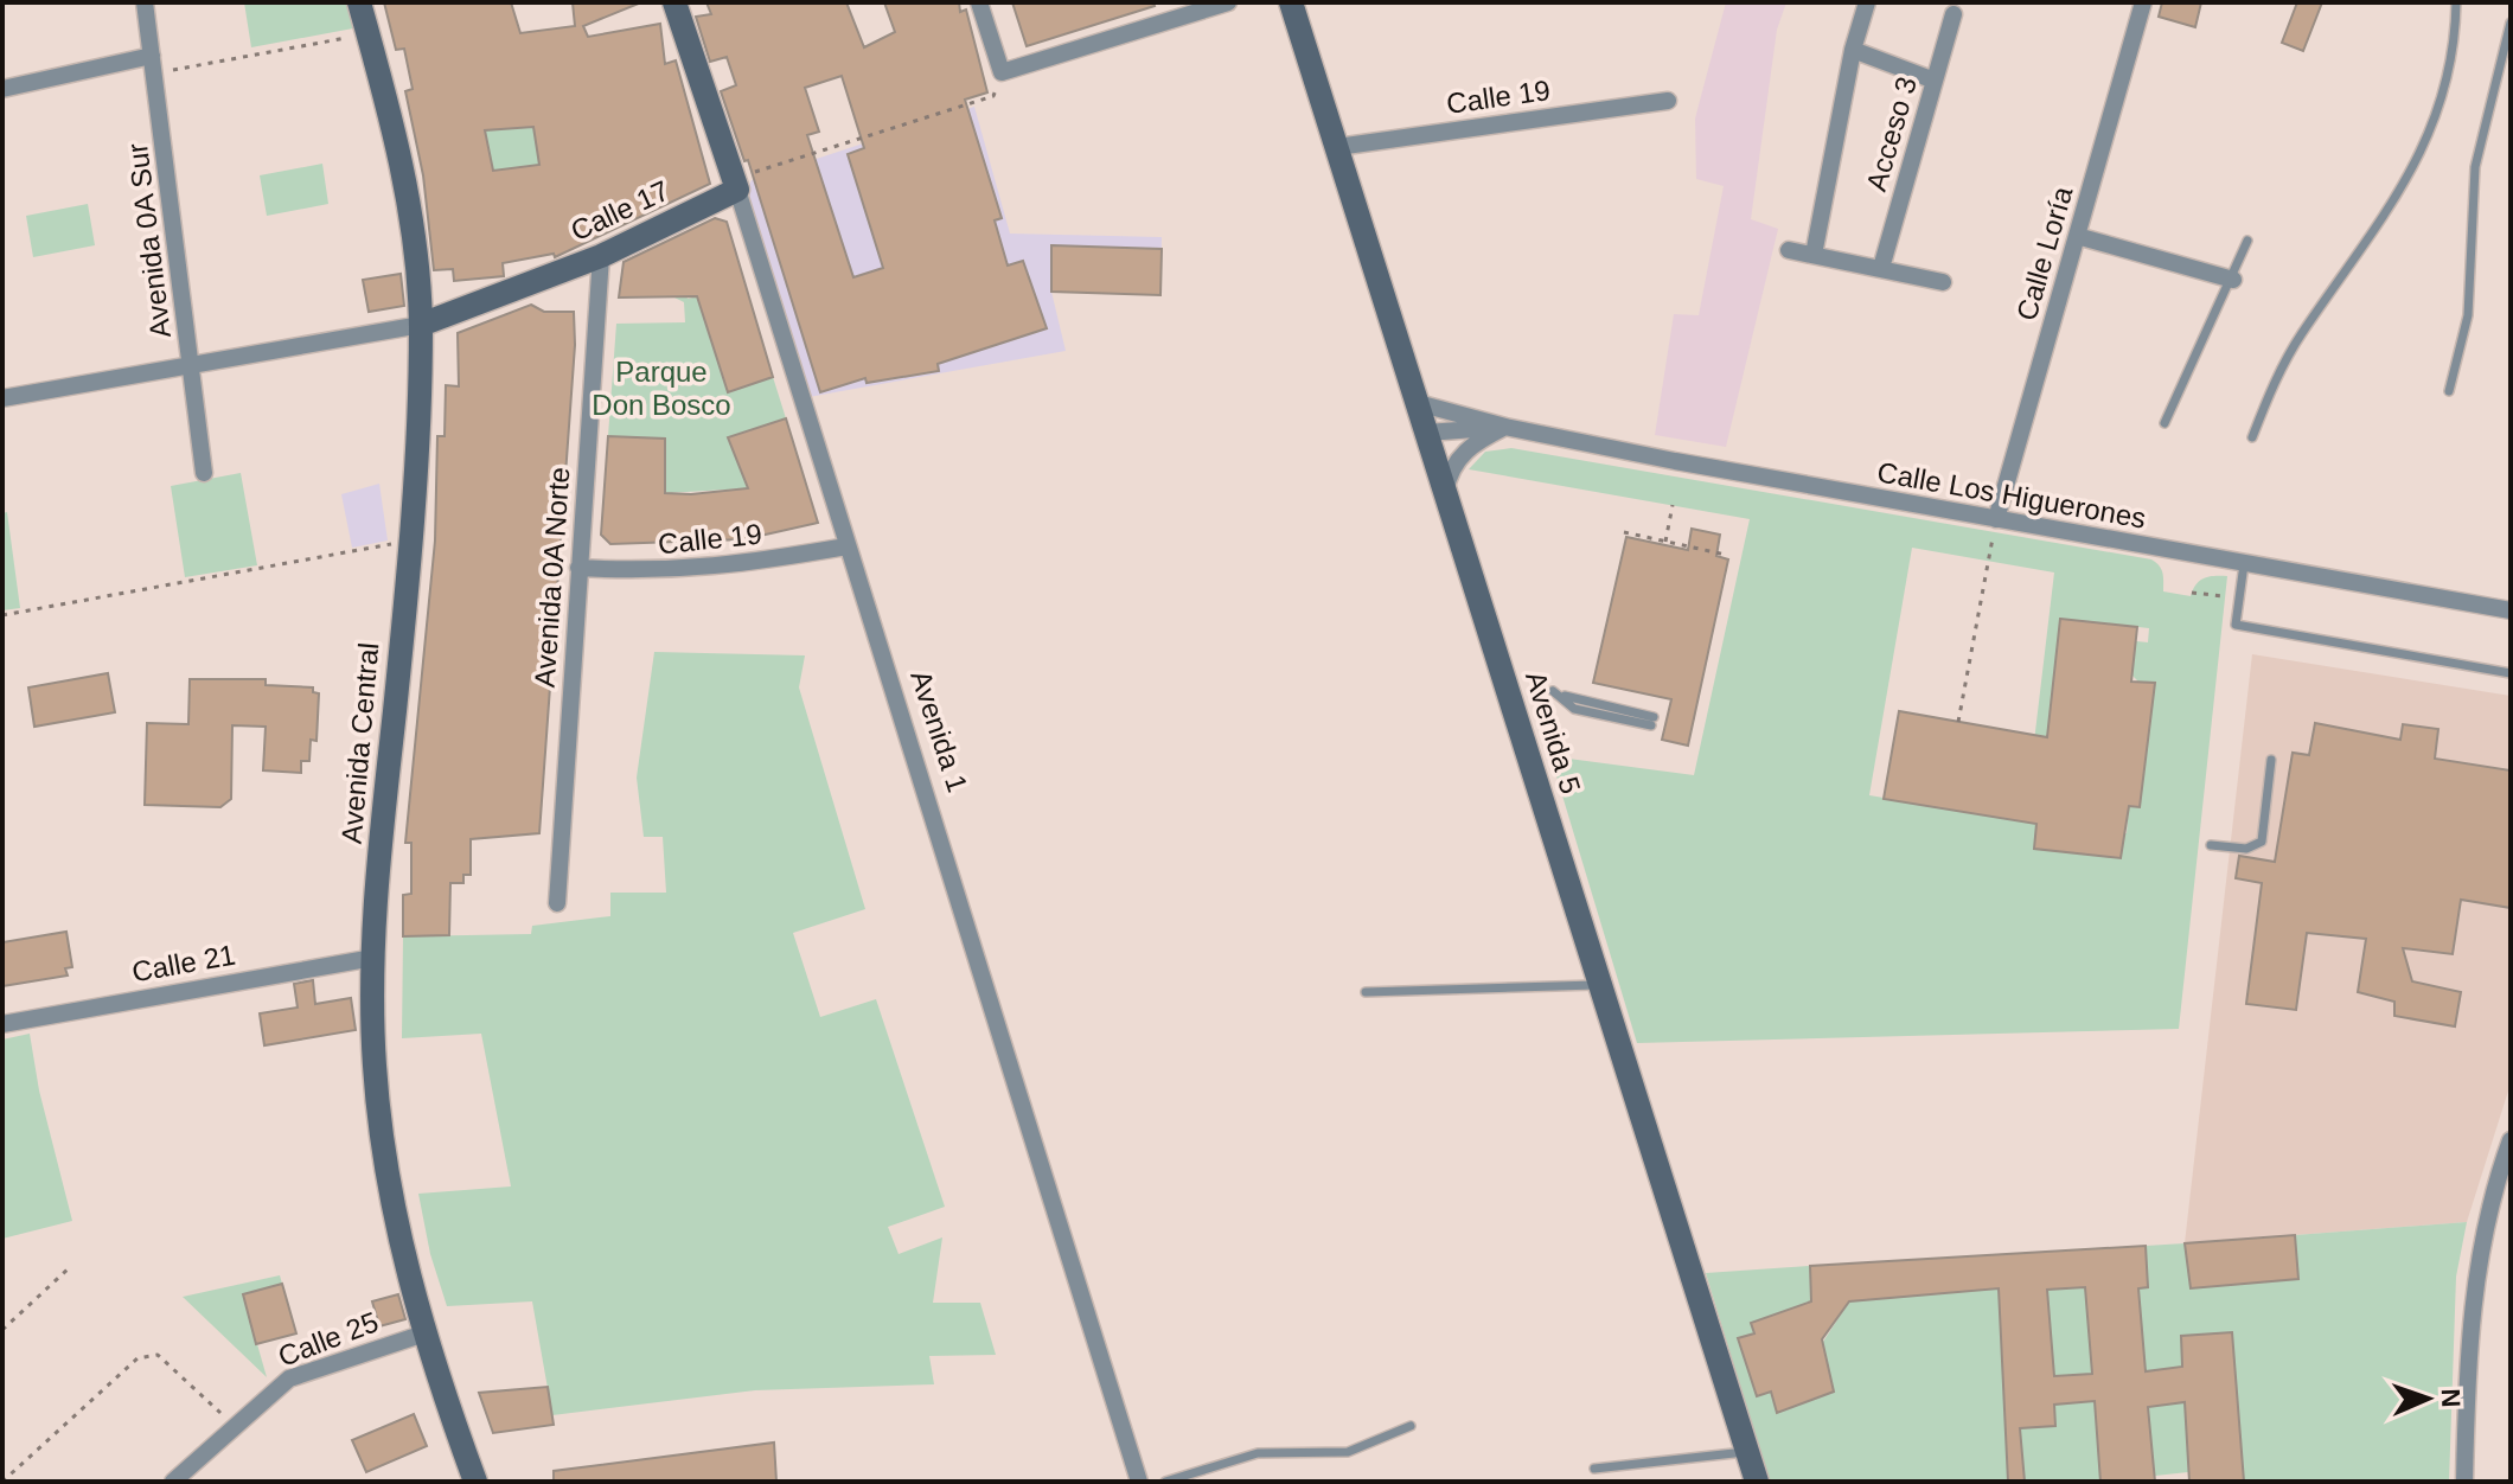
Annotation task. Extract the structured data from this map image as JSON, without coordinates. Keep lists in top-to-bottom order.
{
  "streets": {
    "main road": [
      "Calle 17",
      "Avenida 1",
      "Avenida 5",
      "Avenida Central"
    ],
    "street": [
      "Calle 19",
      "Acceso 3",
      "Avenida 0A Sur",
      "Calle Loría",
      "Calle Los Higuerones",
      "Avenida 0A Norte",
      "Calle 21",
      "Calle 25"
    ]
  },
  "crossings": [
    ["Calle 19", "Avenida 0A Norte"],
    ["Calle 19", "Avenida 1"],
    ["Calle 19", "Avenida 5"],
    ["Calle 17", "Avenida 0A Sur"],
    ["Calle 17", "Avenida 0A Norte"],
    ["Calle 17", "Avenida 1"],
    ["Calle 17", "Avenida Central"],
    ["Calle Loría", "Calle Los Higuerones"],
    ["Calle Los Higuerones", "Avenida 5"],
    ["Avenida Central", "Calle 21"],
    ["Avenida Central", "Calle 25"]
  ],
  "parks": ["Parque Don Bosco"],
  "north": "right"
}
